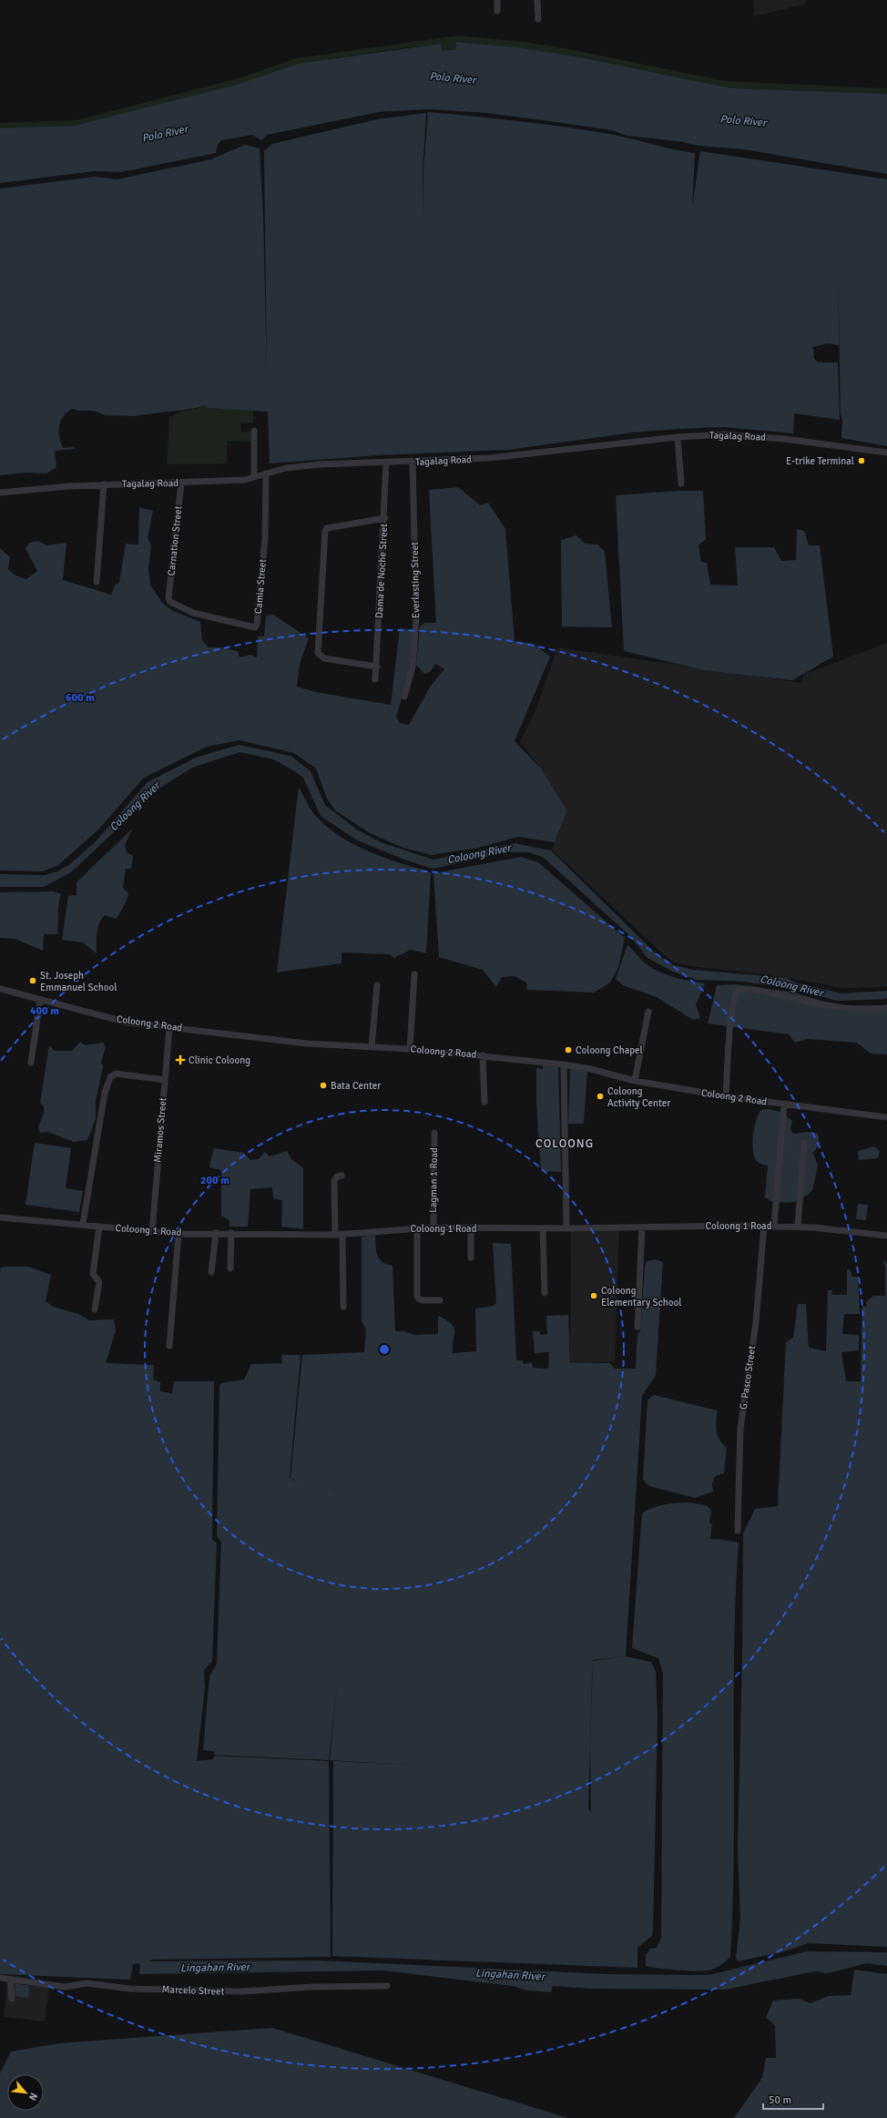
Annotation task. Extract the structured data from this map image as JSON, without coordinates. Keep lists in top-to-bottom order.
{
  "streets": {
    "street": [
      "Tagalag Road",
      "Carnation Street",
      "Dama de Noche Street",
      "Everlasting Street",
      "Camia Street",
      "Coloong 2 Road",
      "Miramos Street",
      "Lagman 1 Road",
      "Coloong 1 Road",
      "G. Pasco Street",
      "Marcelo Street"
    ]
  },
  "crossings": [
    ["Tagalag Road", "Carnation Street"],
    ["Tagalag Road", "Dama de Noche Street"],
    ["Tagalag Road", "Everlasting Street"],
    ["Tagalag Road", "Camia Street"],
    ["Carnation Street", "Camia Street"],
    ["Coloong 2 Road", "Miramos Street"],
    ["Miramos Street", "Coloong 1 Road"],
    ["Lagman 1 Road", "Coloong 1 Road"],
    ["Coloong 1 Road", "G. Pasco Street"]
  ],
  "districts": ["COLOONG"],
  "water": ["Polo River", "Coloong River", "Lingahan River"],
  "places": {
    "other": [
      "E-trike Terminal",
      "St. Joseph Emmanuel School",
      "Coloong Chapel",
      "Bata Center",
      "Coloong Activity Center",
      "Coloong Elementary School"
    ],
    "health": ["Clinic Coloong"]
  },
  "scale_bar": "50 m",
  "north": "bottom right",
  "rings": ["600 m", "400 m", "200 m"]
}
